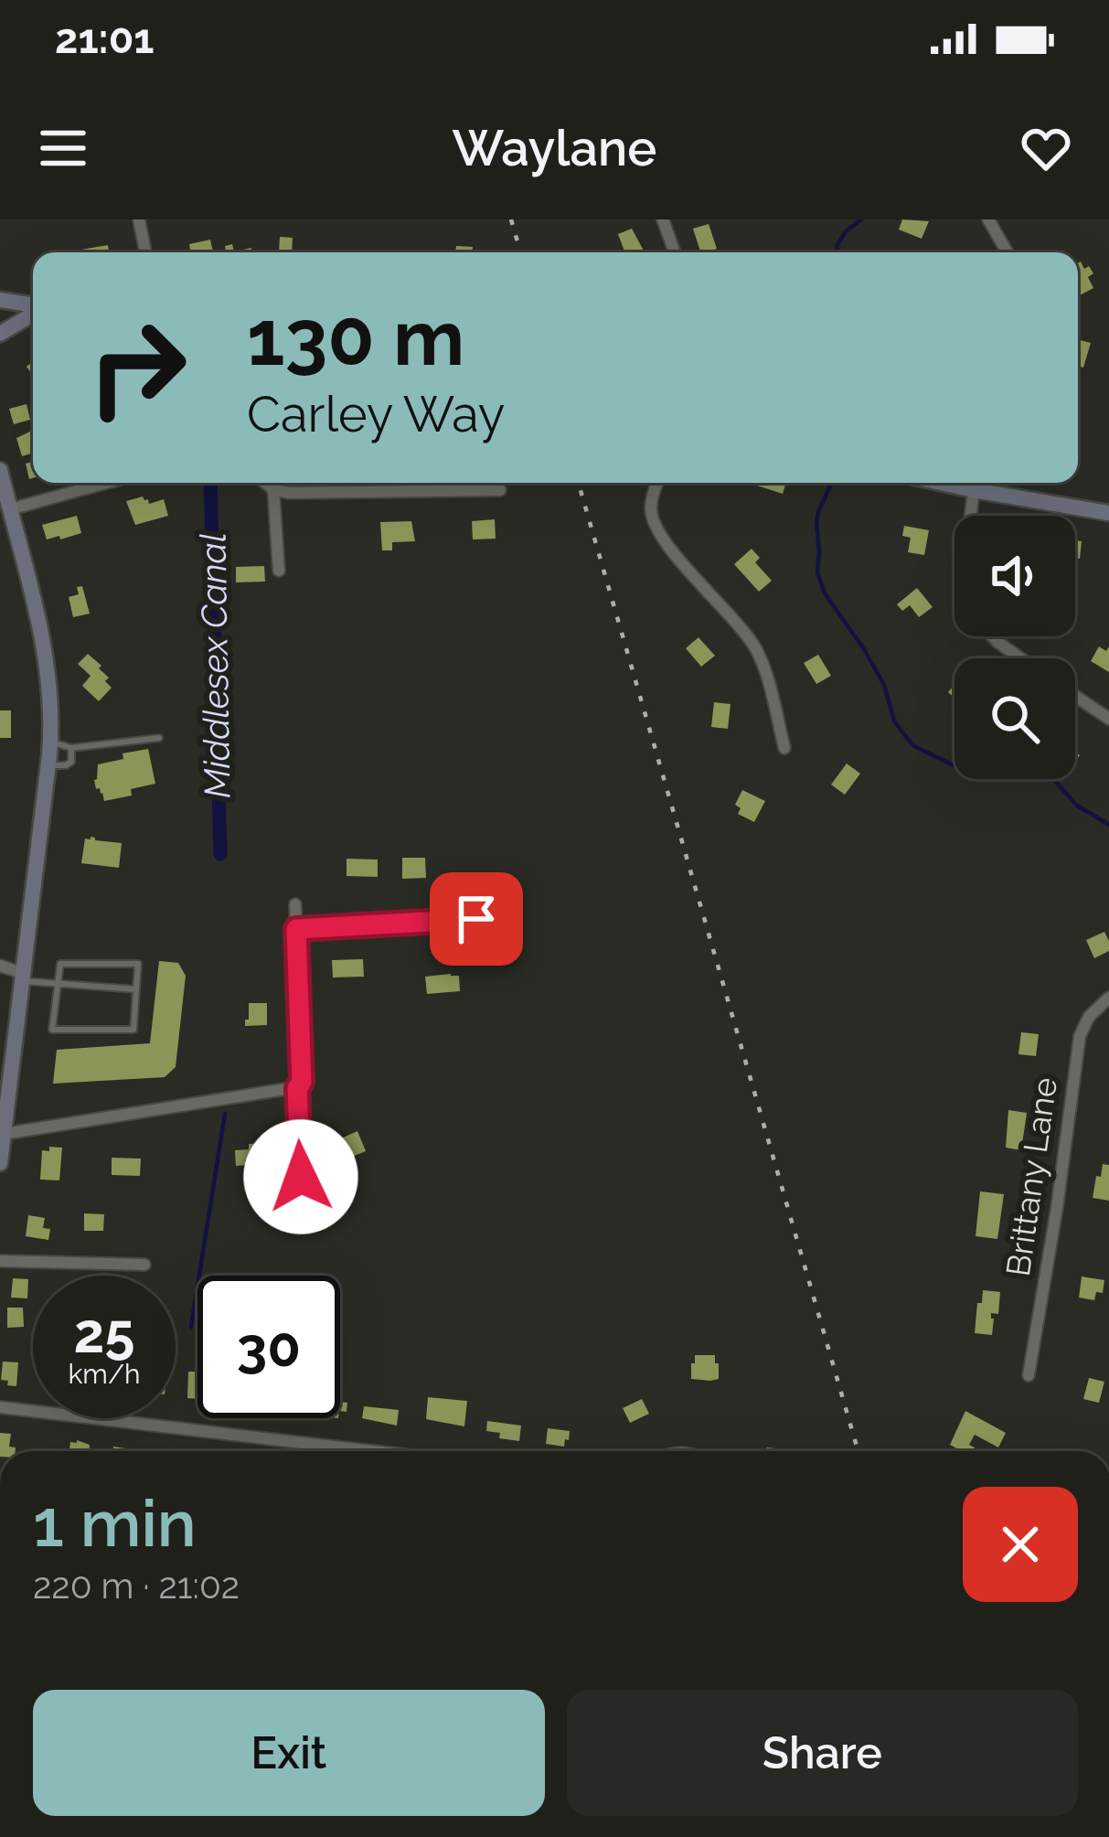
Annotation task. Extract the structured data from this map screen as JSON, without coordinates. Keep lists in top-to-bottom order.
{
  "streets": {
    "street": ["Brittany Lane"]
  },
  "water": ["Middlesex Canal"],
  "page": {
    "status": "21:01",
    "header": "Waylane",
    "turn": ["130 m", "Carley Way"],
    "speed": "25 km/h",
    "limit": "30",
    "heading": ["1 min", "220 m · 21:02"],
    "buttons": ["Exit", "Share"]
  }
}
